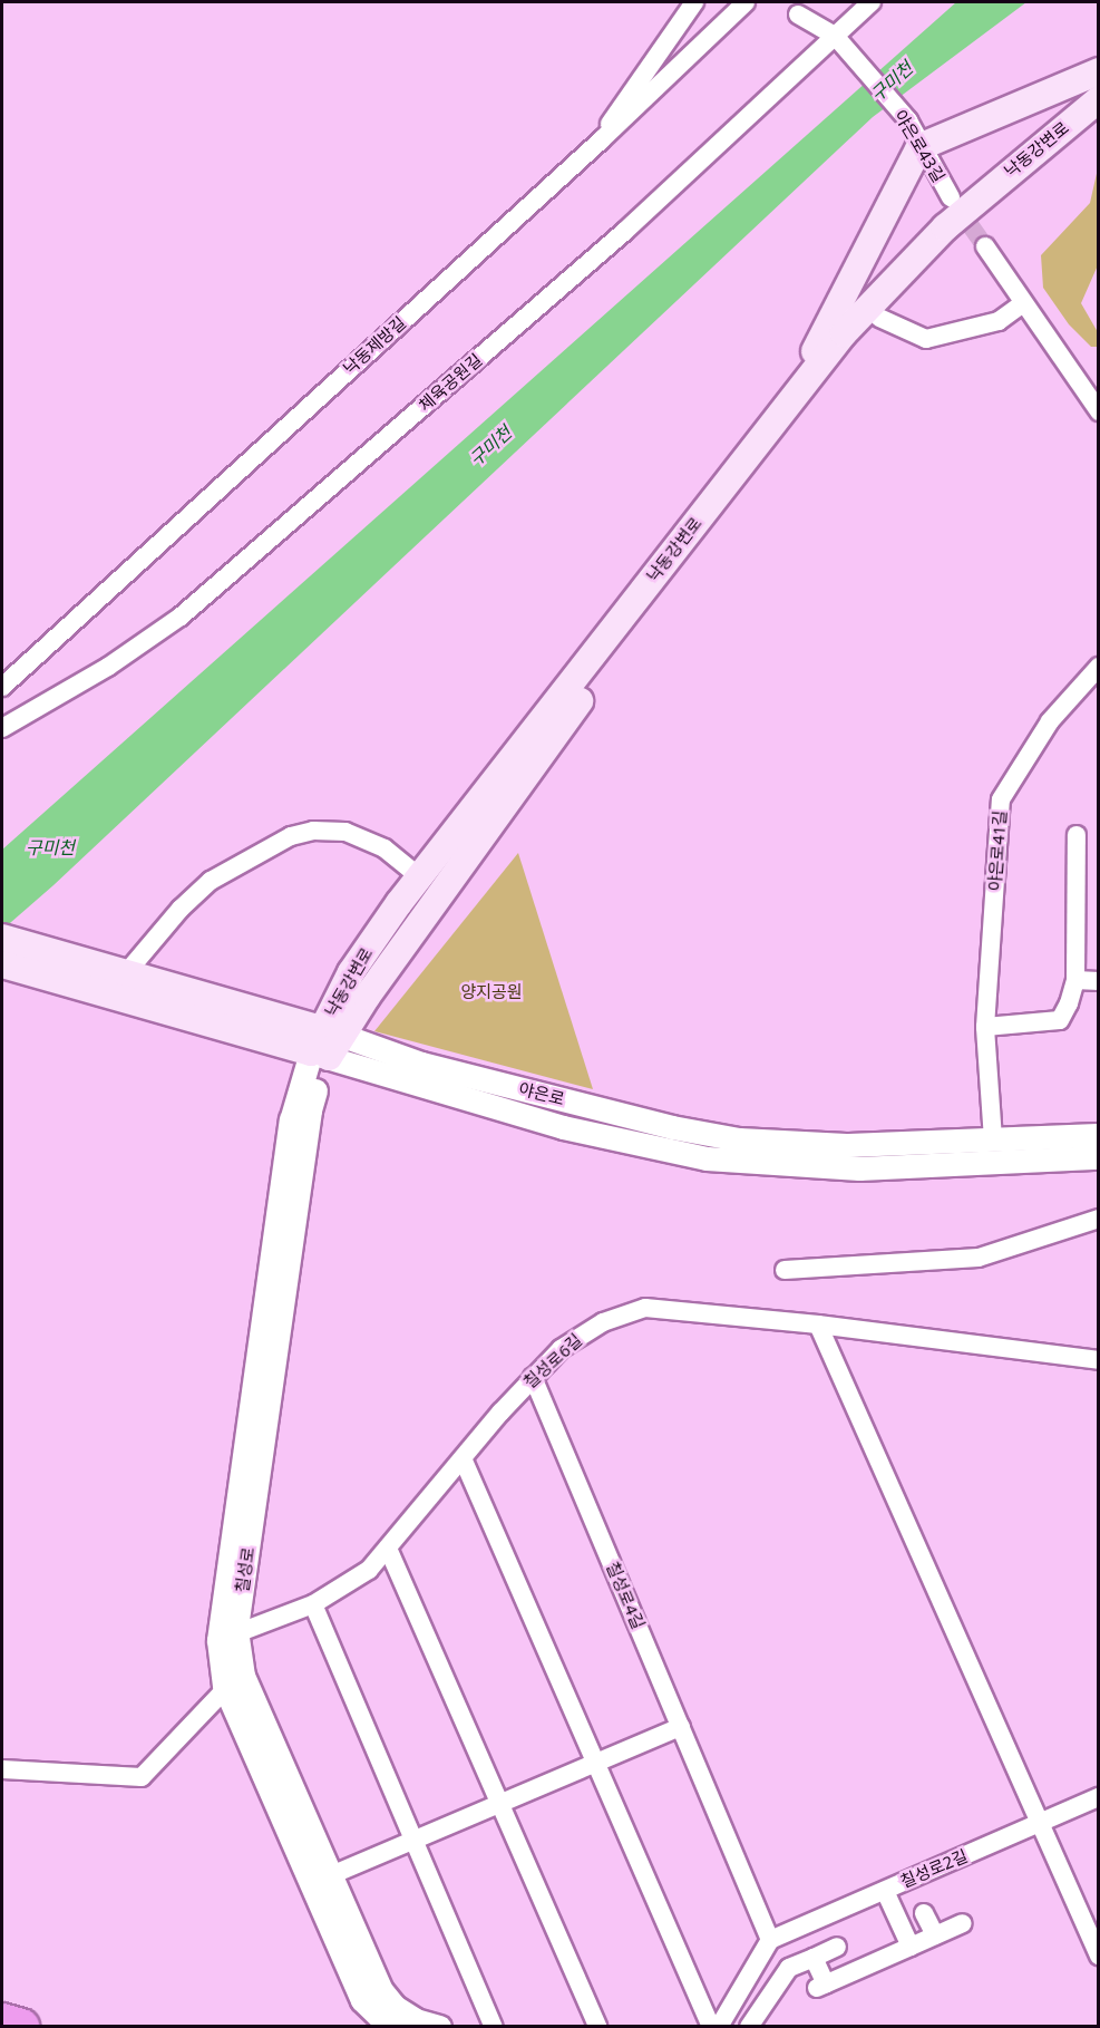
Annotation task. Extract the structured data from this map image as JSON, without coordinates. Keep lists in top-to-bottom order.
{
  "streets": {
    "main road": ["낙동강변로", "야은로"],
    "street": [
      "야은로43길",
      "낙동제방길",
      "체육공원길",
      "야은로41길",
      "칠성로6길",
      "칠성로",
      "칠성로4길",
      "칠성로2길"
    ]
  },
  "crossings": [
    ["야은로43길", "체육공원길"],
    ["낙동강변로", "야은로"],
    ["낙동강변로", "칠성로"],
    ["야은로41길", "야은로"],
    ["야은로", "칠성로"],
    ["칠성로6길", "칠성로"],
    ["칠성로6길", "칠성로4길"]
  ],
  "water": ["구미천"],
  "parks": ["양지공원"]
}
